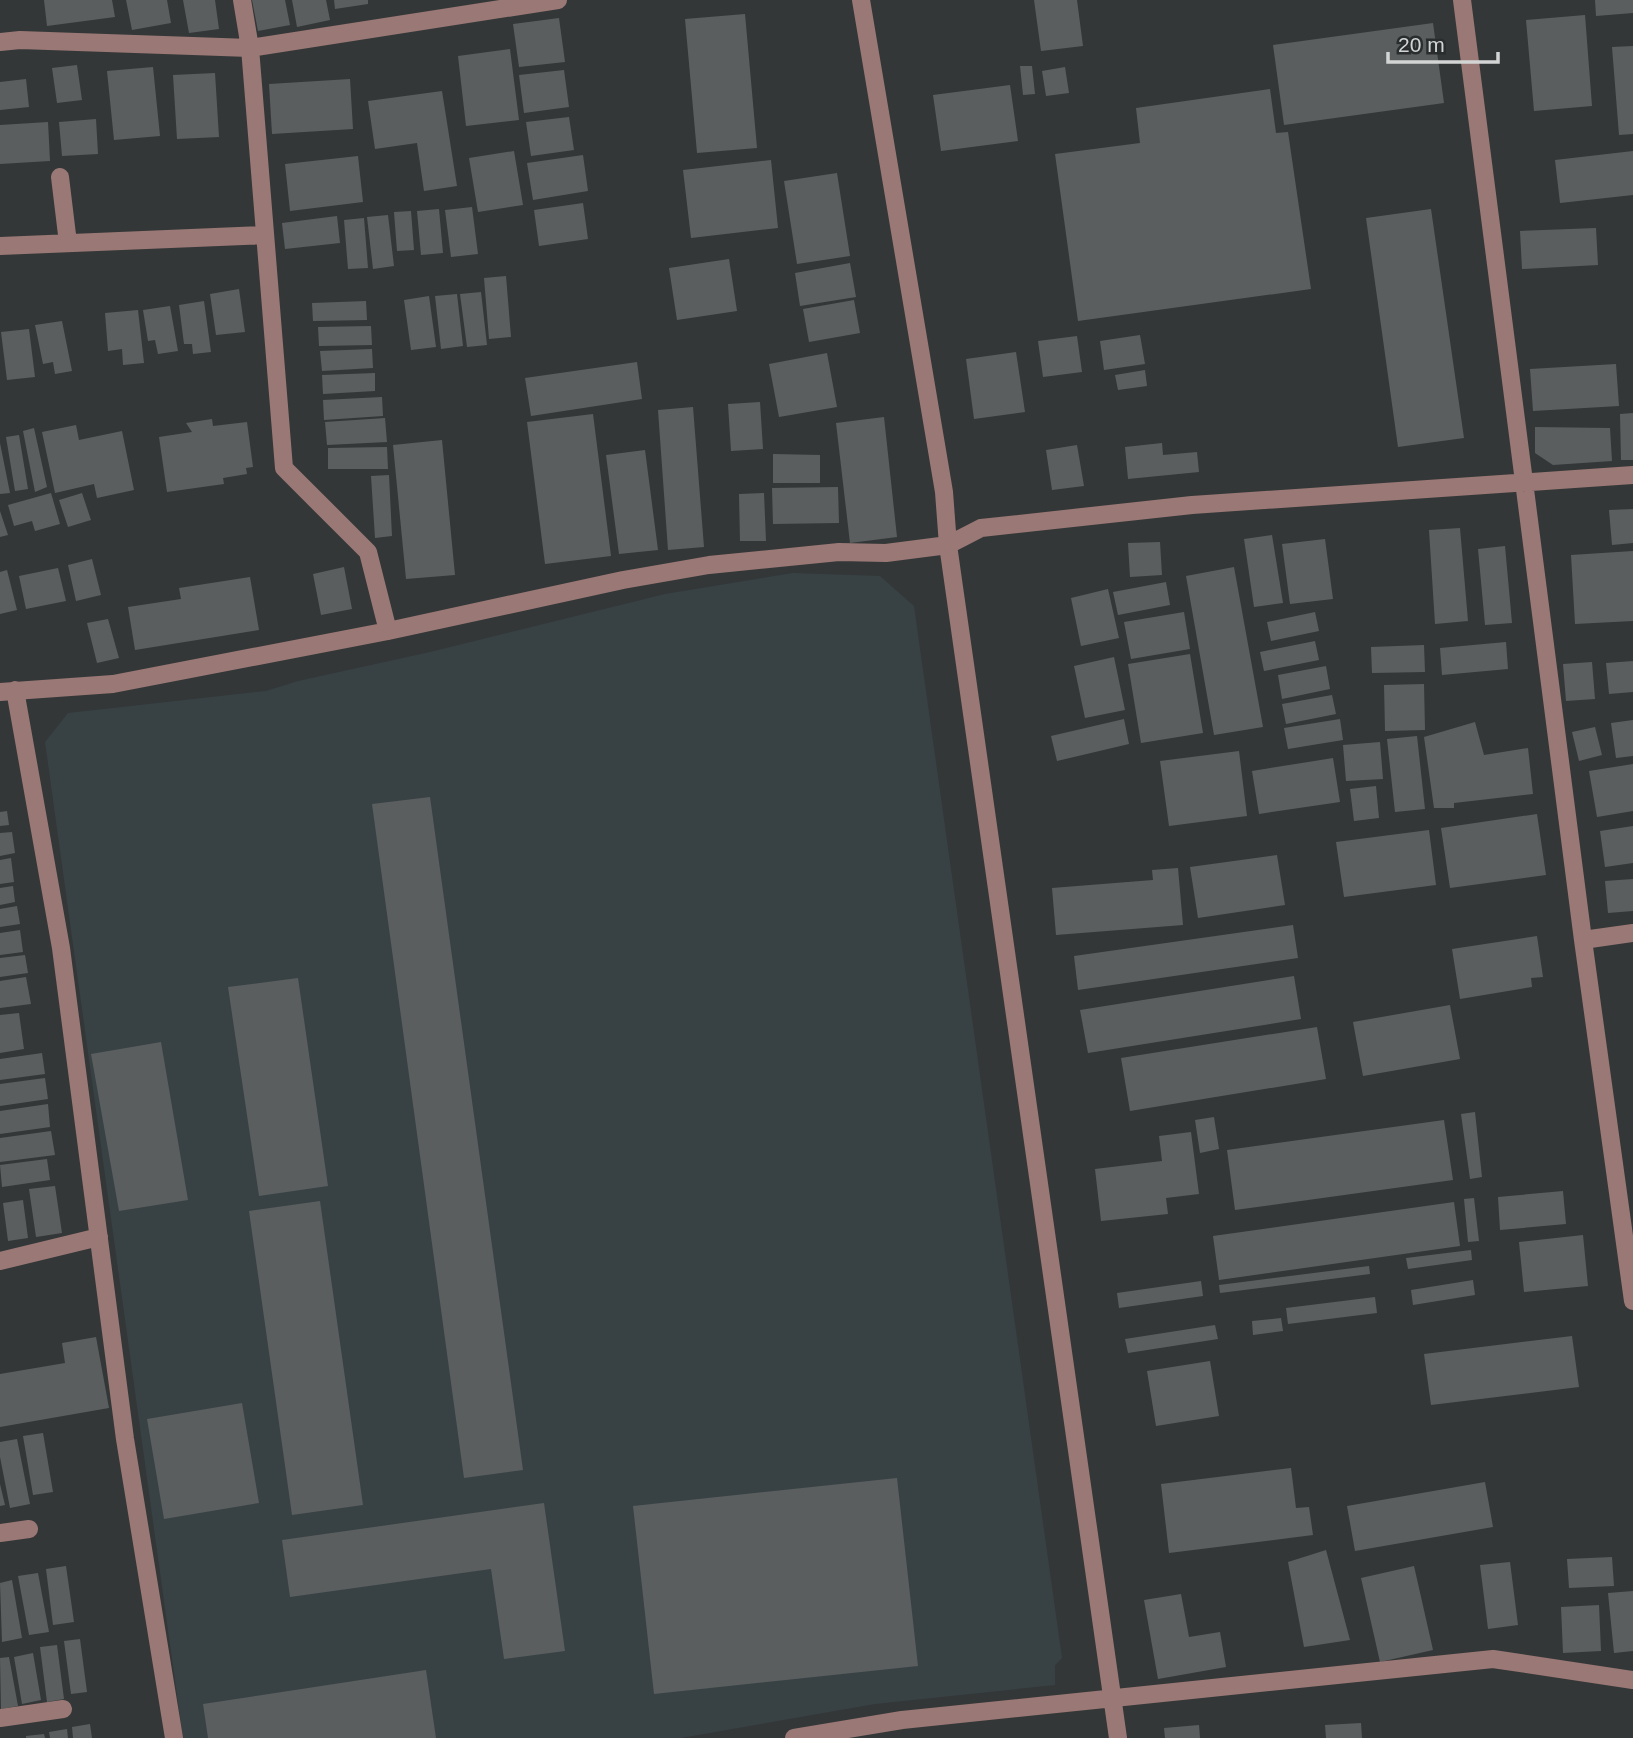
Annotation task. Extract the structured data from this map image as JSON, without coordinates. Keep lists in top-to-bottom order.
{
  "scale_bar": "20 m"
}
